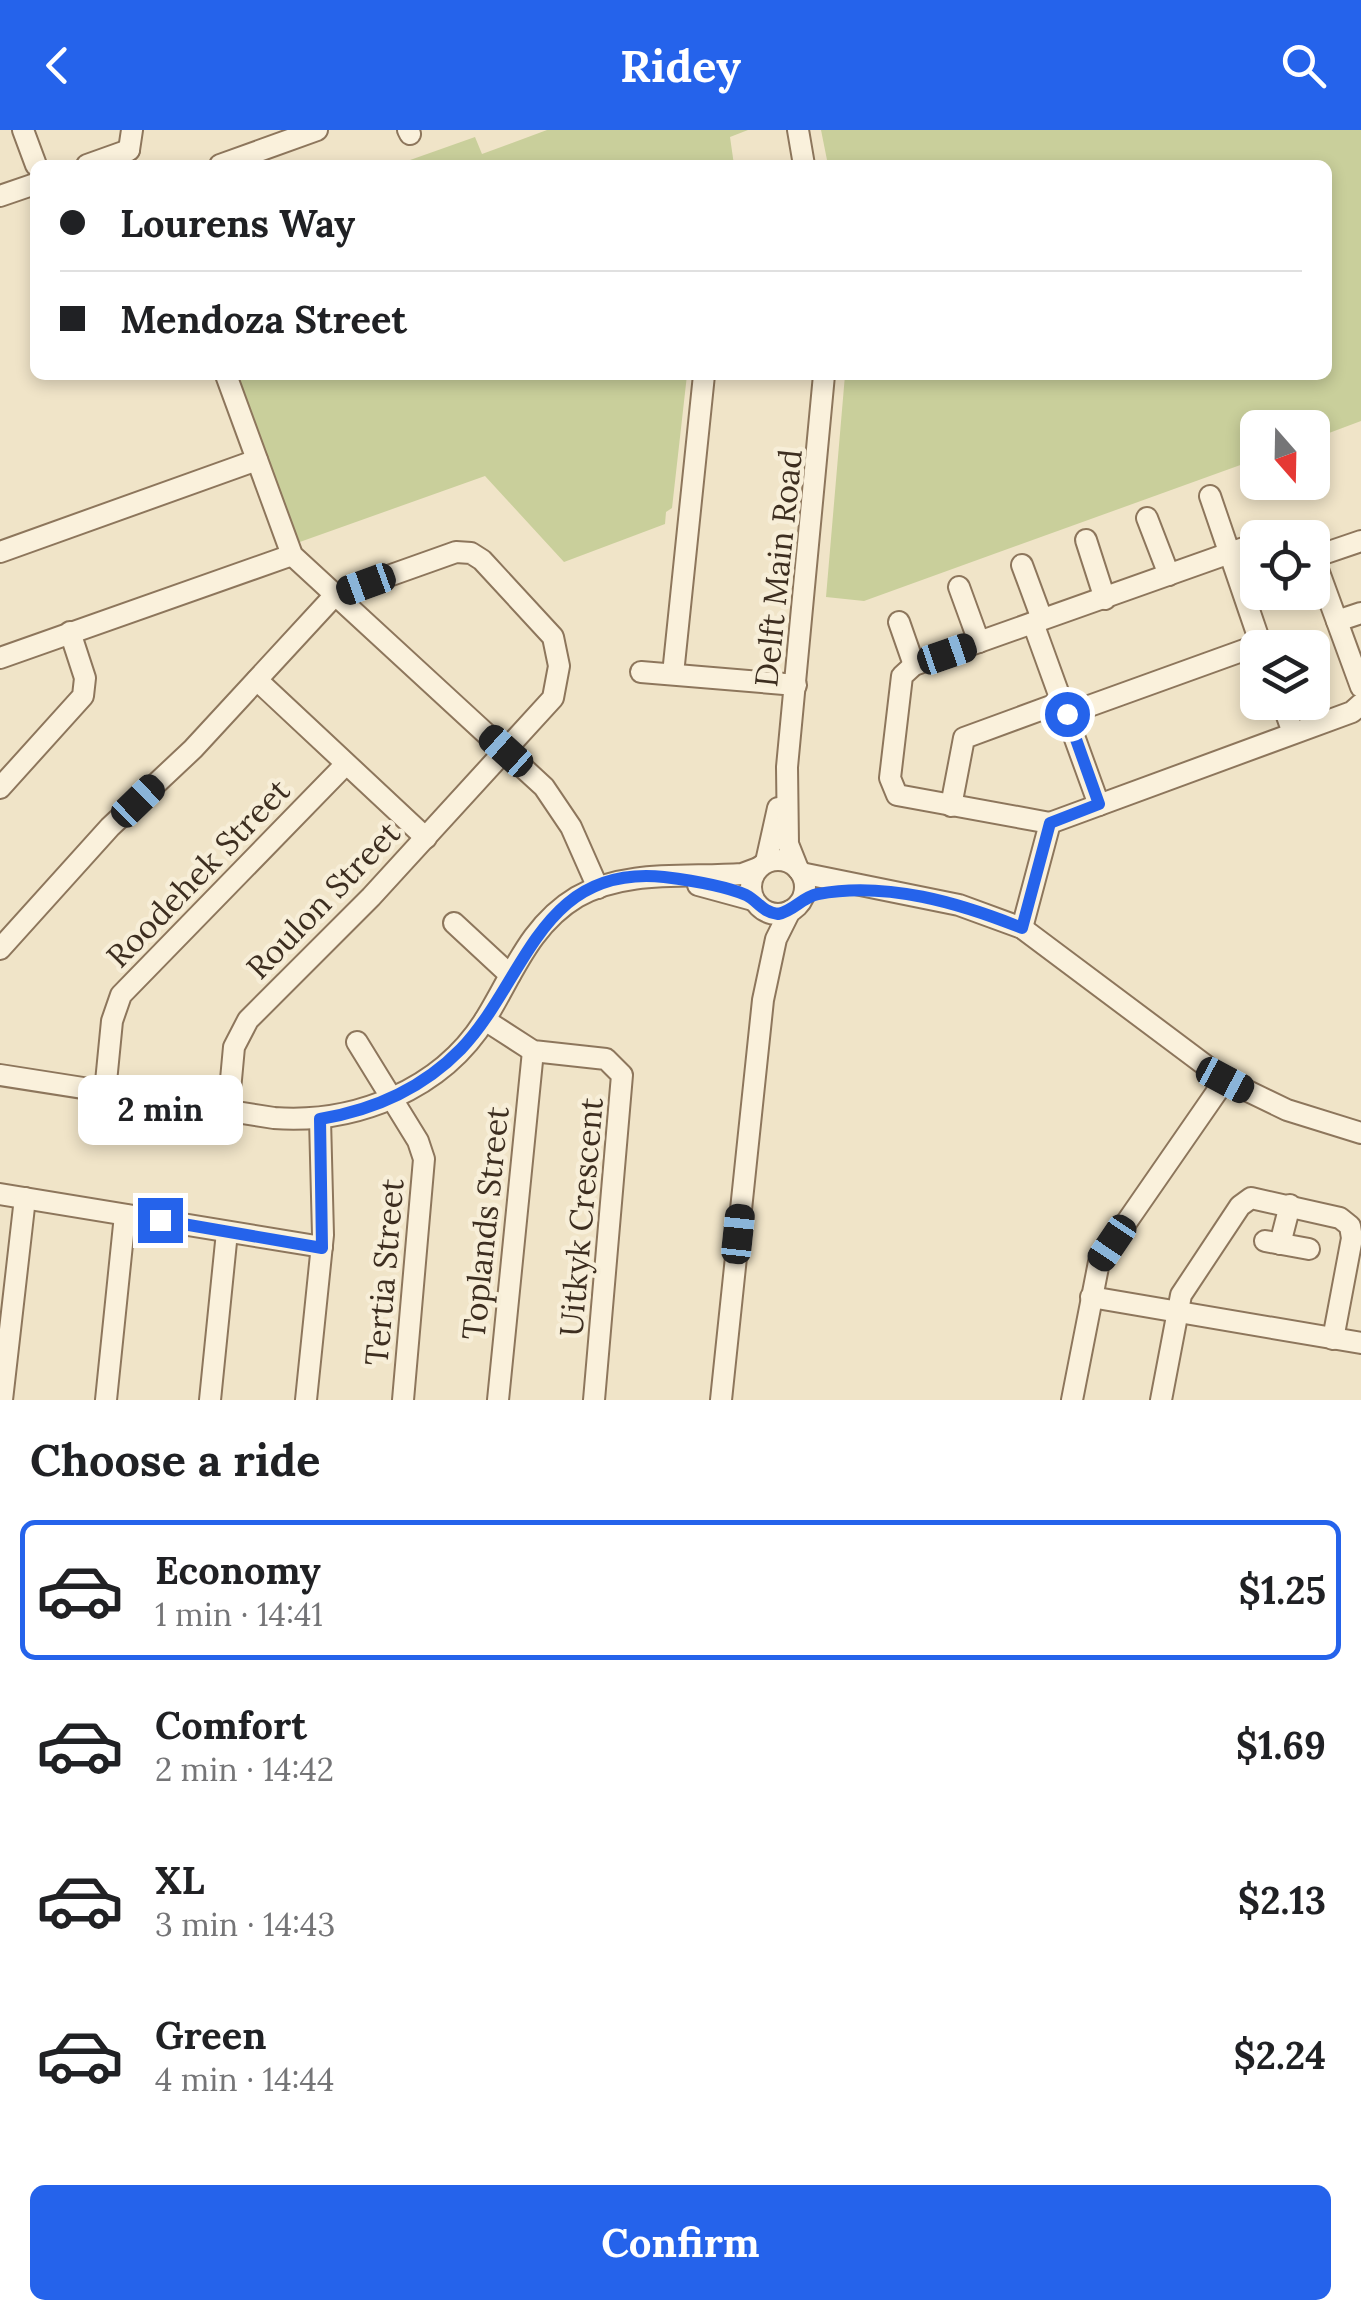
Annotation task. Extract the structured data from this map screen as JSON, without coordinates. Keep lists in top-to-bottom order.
{
  "streets": {
    "street": [
      "Delft Main Road",
      "Roodehek Street",
      "Roulon Street",
      "Uitkyk Crescent",
      "Toplands Street",
      "Tertia Street"
    ]
  },
  "crossings": [
    ["Uitkyk Crescent", "Toplands Street"]
  ],
  "north": "bottom",
  "page": {
    "header": "Ridey",
    "banner": ["Lourens Way", "Mendoza Street"],
    "bubble": "2 min",
    "heading": "Choose a ride",
    "list": [
      {
        "name": "Economy",
        "note": "1 min · 14:41",
        "value": "$1.25"
      },
      {
        "name": "Comfort",
        "note": "2 min · 14:42",
        "value": "$1.69"
      },
      {
        "name": "XL",
        "note": "3 min · 14:43",
        "value": "$2.13"
      },
      {
        "name": "Green",
        "note": "4 min · 14:44",
        "value": "$2.24"
      }
    ],
    "buttons": "Confirm"
  }
}
